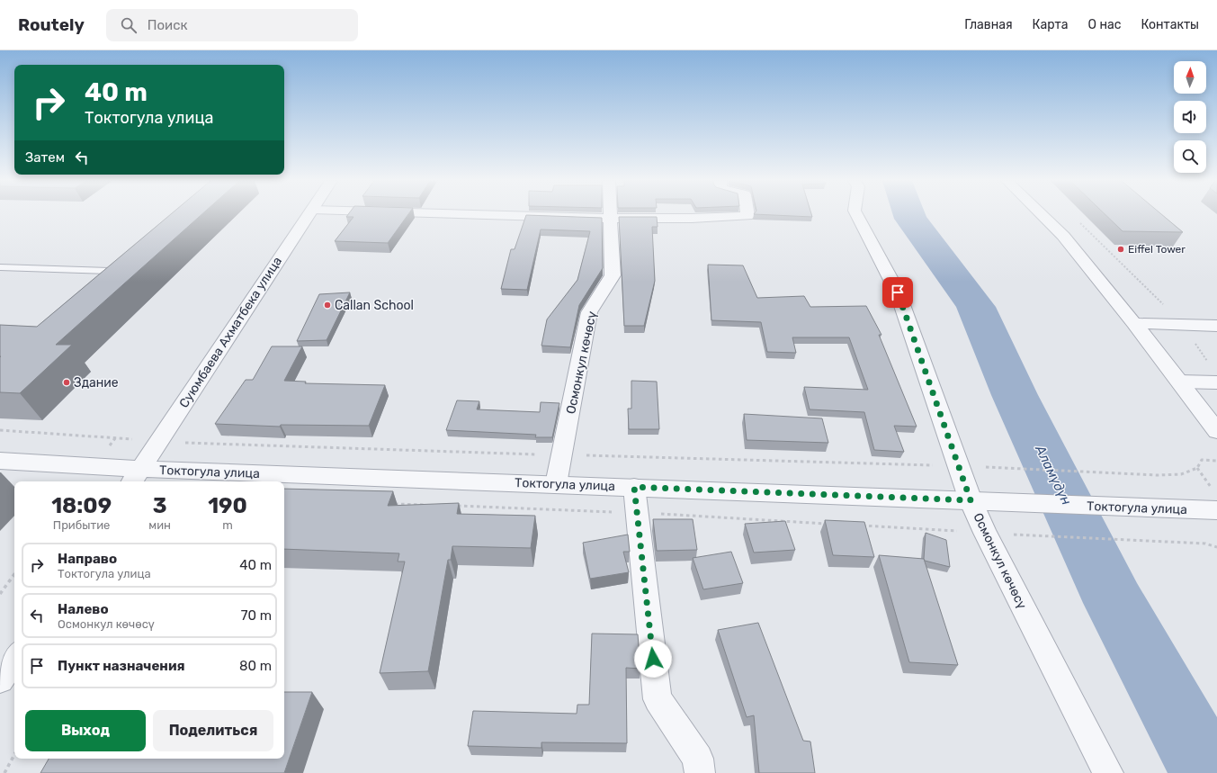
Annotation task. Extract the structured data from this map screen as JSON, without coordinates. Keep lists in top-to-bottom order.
{
  "streets": {
    "street": ["Суюмбаева Ахматбека улица", "Осмонкул көчөсү", "Токтогула улица"]
  },
  "crossings": [
    ["Суюмбаева Ахматбека улица", "Токтогула улица"],
    ["Осмонкул көчөсү", "Токтогула улица"]
  ],
  "water": ["Аламүдүн"],
  "places": ["Eiffel Tower", "Callan School", "Здание"],
  "north": "top",
  "page": {
    "header": "Routely",
    "search": "Поиск",
    "nav": [
      "Главная",
      "Карта",
      "О нас",
      "Контакты"
    ],
    "turn": ["40 m", "Токтогула улица"],
    "then": "Затем",
    "eta": [
      "18:09",
      "Прибытие",
      "3",
      "мин",
      "190",
      "m"
    ],
    "list": [
      {
        "name": "Направо",
        "note": "Токтогула улица",
        "value": "40 m"
      },
      {
        "name": "Налево",
        "note": "Осмонкул көчөсү",
        "value": "70 m"
      },
      {
        "name": "Пункт назначения",
        "value": "80 m"
      }
    ],
    "buttons": ["Выход", "Поделиться"]
  }
}
